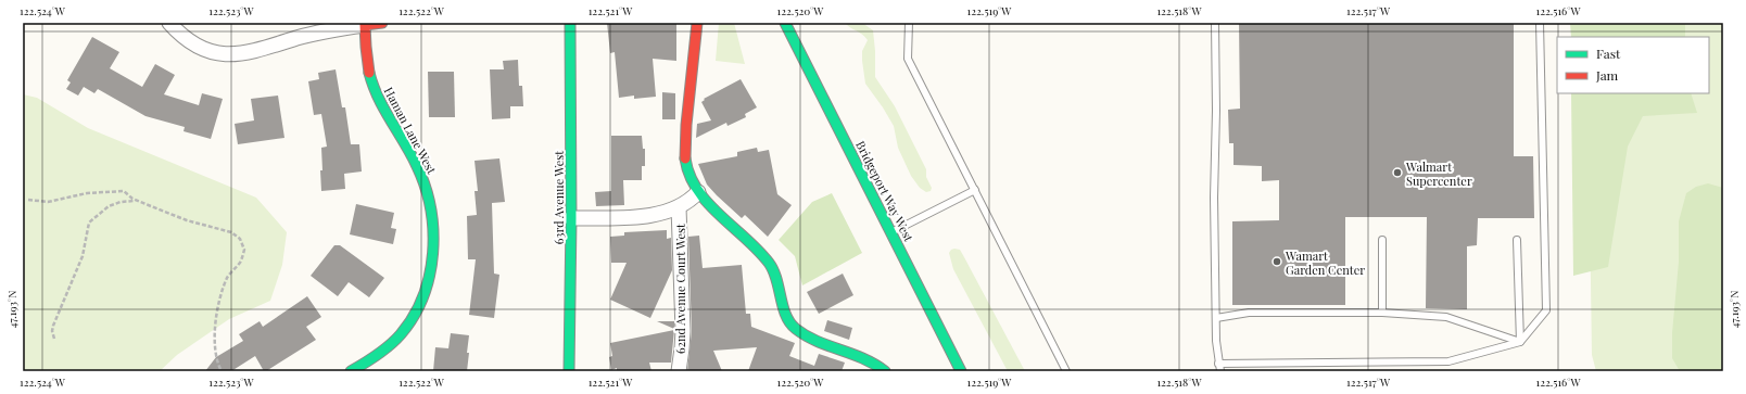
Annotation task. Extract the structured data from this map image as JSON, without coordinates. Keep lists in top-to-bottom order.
{
  "streets": {
    "street": [
      "Haman Lane West",
      "Bridgeport Way West",
      "63rd Avenue West",
      "62nd Avenue Court West"
    ]
  },
  "places": ["Walmart Supercenter", "Wamart Garden Center"],
  "legend": ["Fast", "Jam"],
  "coordinates": [
    "122.524°W",
    "122.523°W",
    "122.522°W",
    "122.521°W",
    "122.520°W",
    "122.519°W",
    "122.518°W",
    "122.517°W",
    "122.516°W",
    "47.193°N"
  ]
}
